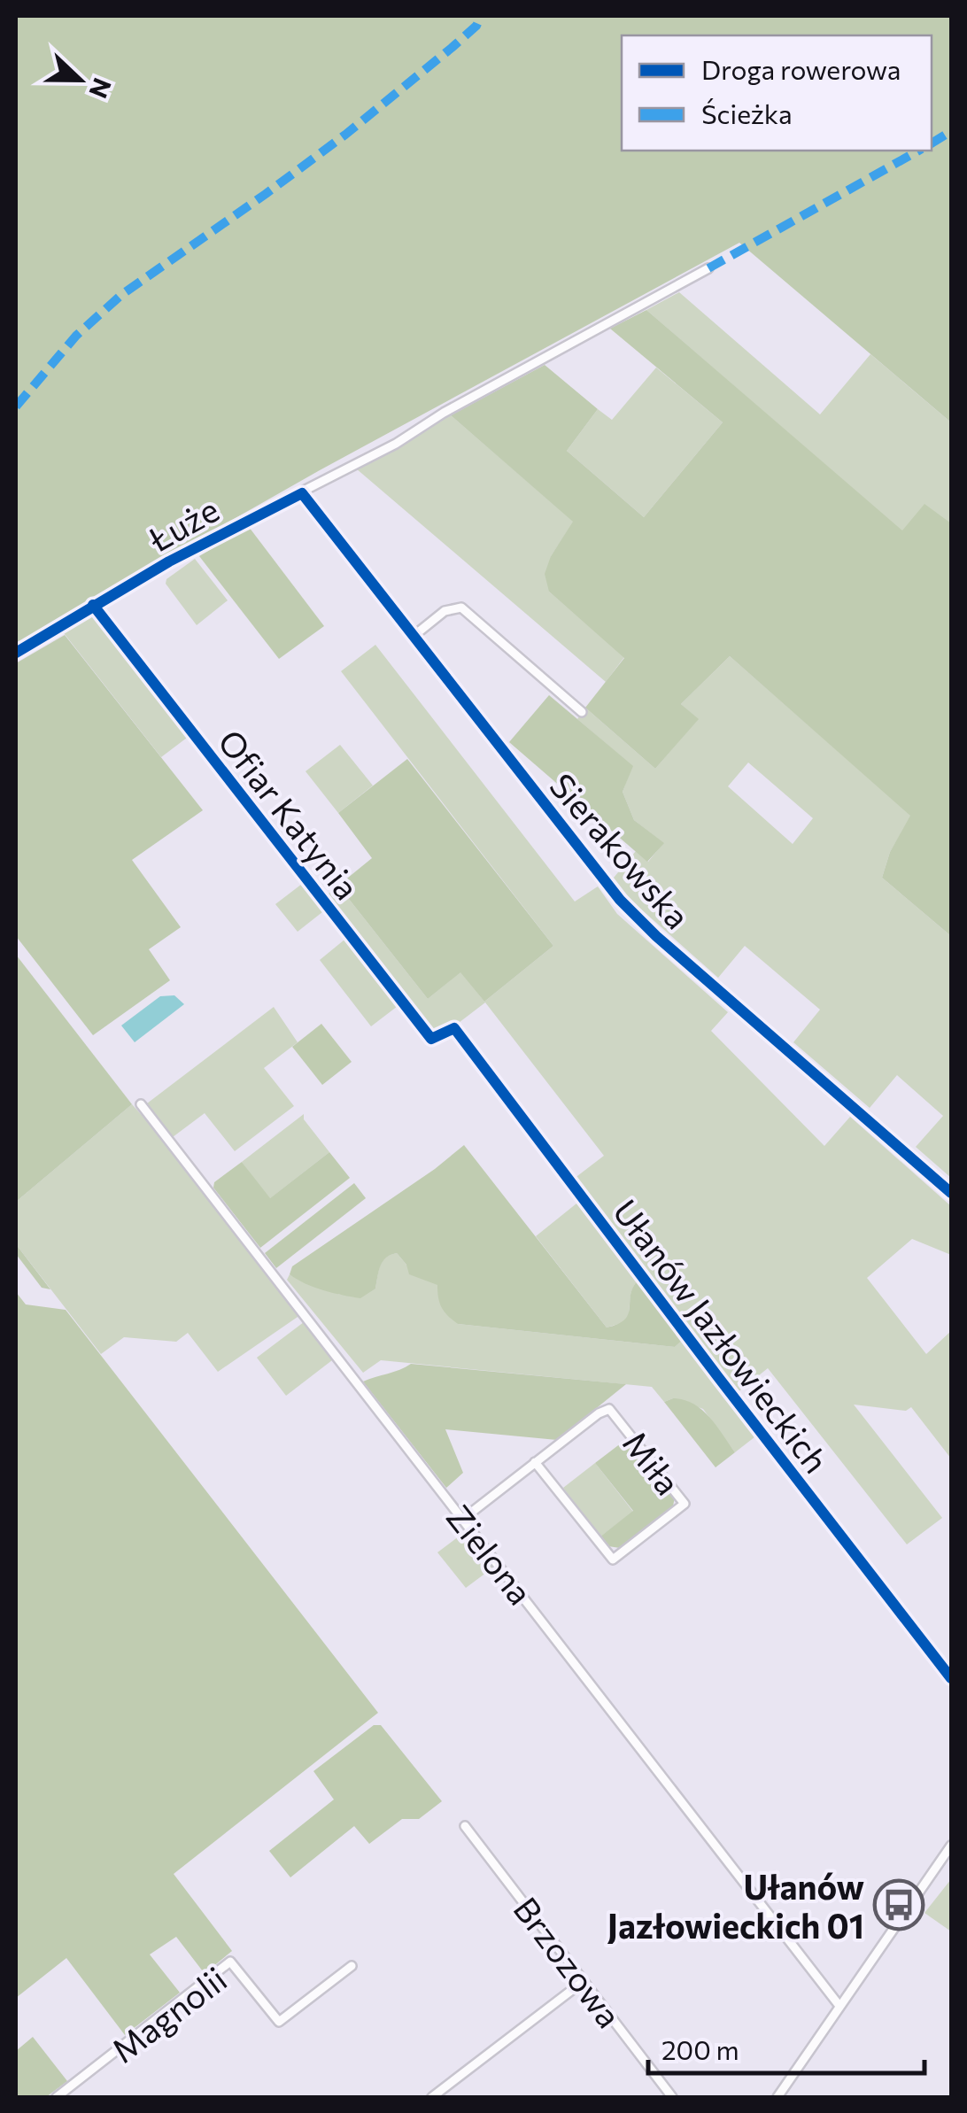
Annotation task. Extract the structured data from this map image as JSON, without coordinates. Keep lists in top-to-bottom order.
{
  "streets": {
    "street": [
      "Łuże",
      "Ofiar Katynia",
      "Sierakowska",
      "Ułanów Jazłowieckich",
      "Miła",
      "Zielona",
      "Brzozowa",
      "Magnolii"
    ]
  },
  "crossings": [
    ["Łuże", "Ofiar Katynia"],
    ["Łuże", "Sierakowska"],
    ["Ofiar Katynia", "Ułanów Jazłowieckich"],
    ["Miła", "Zielona"]
  ],
  "places": {
    "bus stop": ["Ułanów Jazłowieckich 01"]
  },
  "legend": ["Droga rowerowa", "Ścieżka"],
  "scale_bar": "200 m",
  "north": "right"
}
